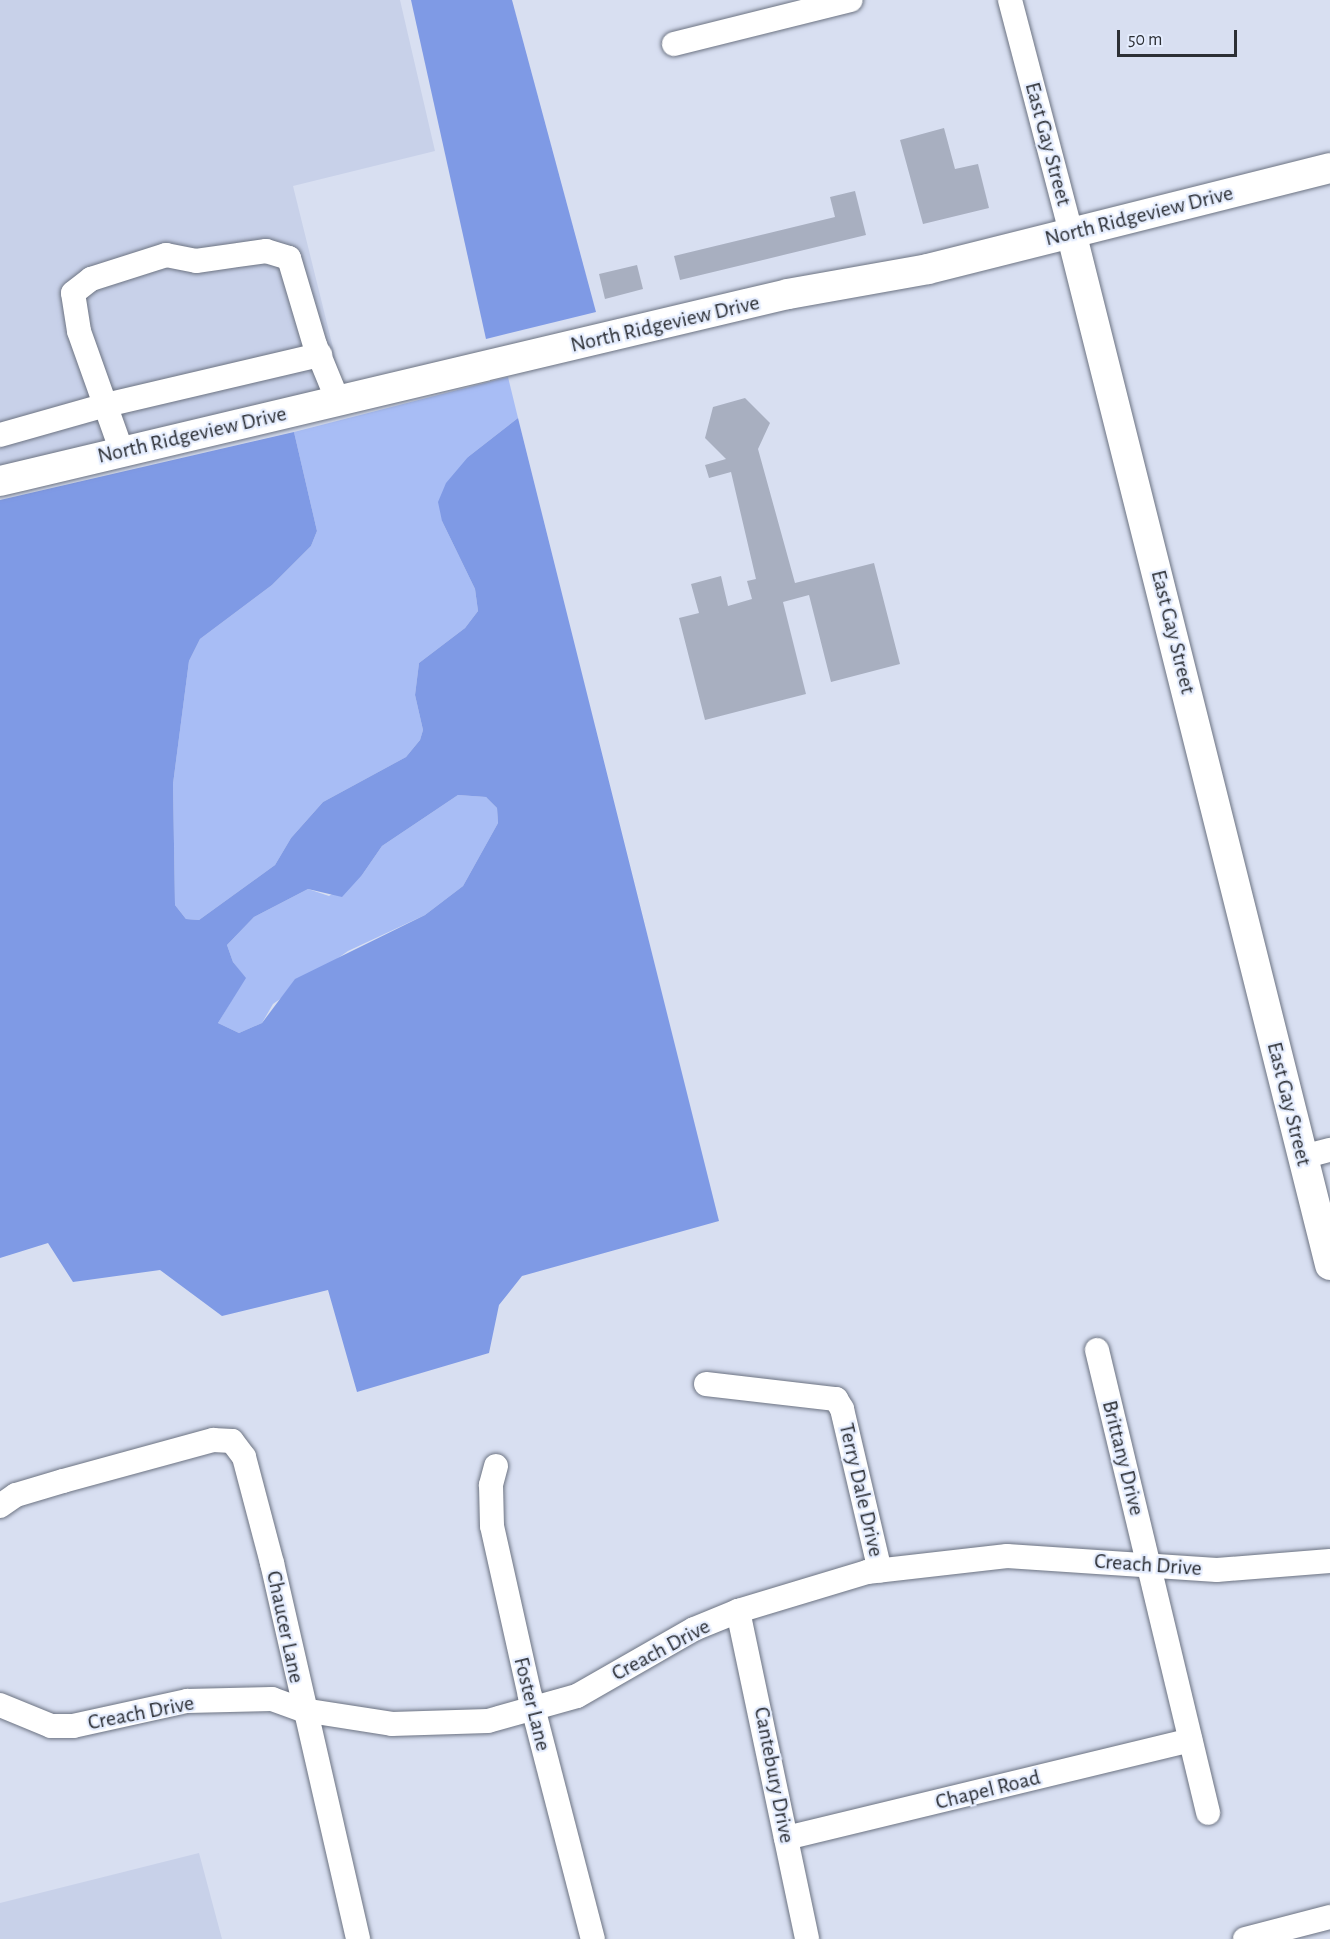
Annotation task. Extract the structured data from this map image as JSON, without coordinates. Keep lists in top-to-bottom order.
{
  "streets": {
    "main road": ["East Gay Street", "North Ridgeview Drive"],
    "street": [
      "Brittany Drive",
      "Terry Dale Drive",
      "Creach Drive",
      "Chaucer Lane",
      "Foster Lane",
      "Cantebury Drive",
      "Chapel Road"
    ]
  },
  "crossings": [
    ["East Gay Street", "North Ridgeview Drive"],
    ["Brittany Drive", "Creach Drive"],
    ["Terry Dale Drive", "Creach Drive"],
    ["Creach Drive", "Chaucer Lane"],
    ["Creach Drive", "Foster Lane"],
    ["Creach Drive", "Cantebury Drive"],
    ["Cantebury Drive", "Chapel Road"]
  ],
  "scale_bar": "50 m"
}
